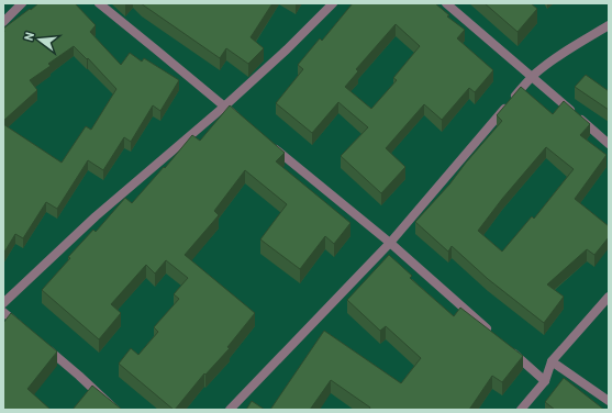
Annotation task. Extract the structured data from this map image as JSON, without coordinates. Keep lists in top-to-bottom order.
{
  "north": "left"
}
